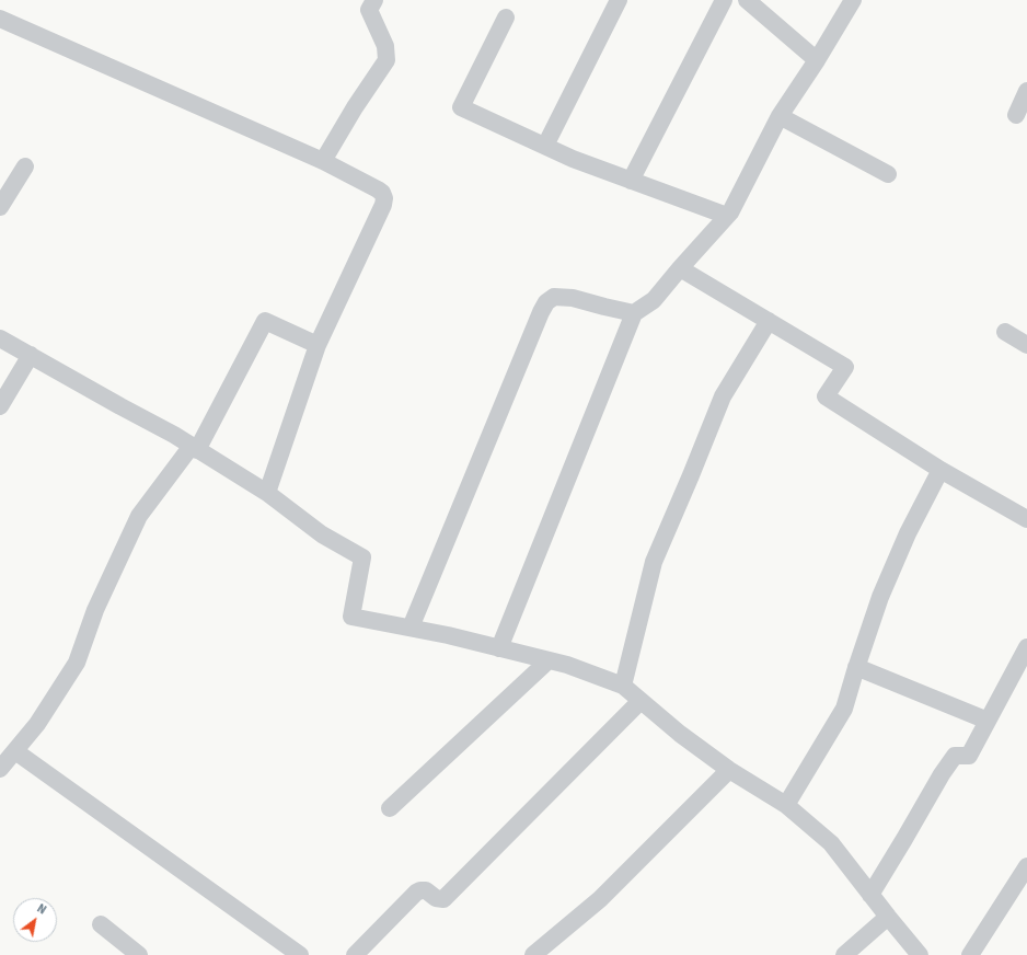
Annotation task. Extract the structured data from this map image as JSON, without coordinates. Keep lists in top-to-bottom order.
{
  "north": "top right"
}
